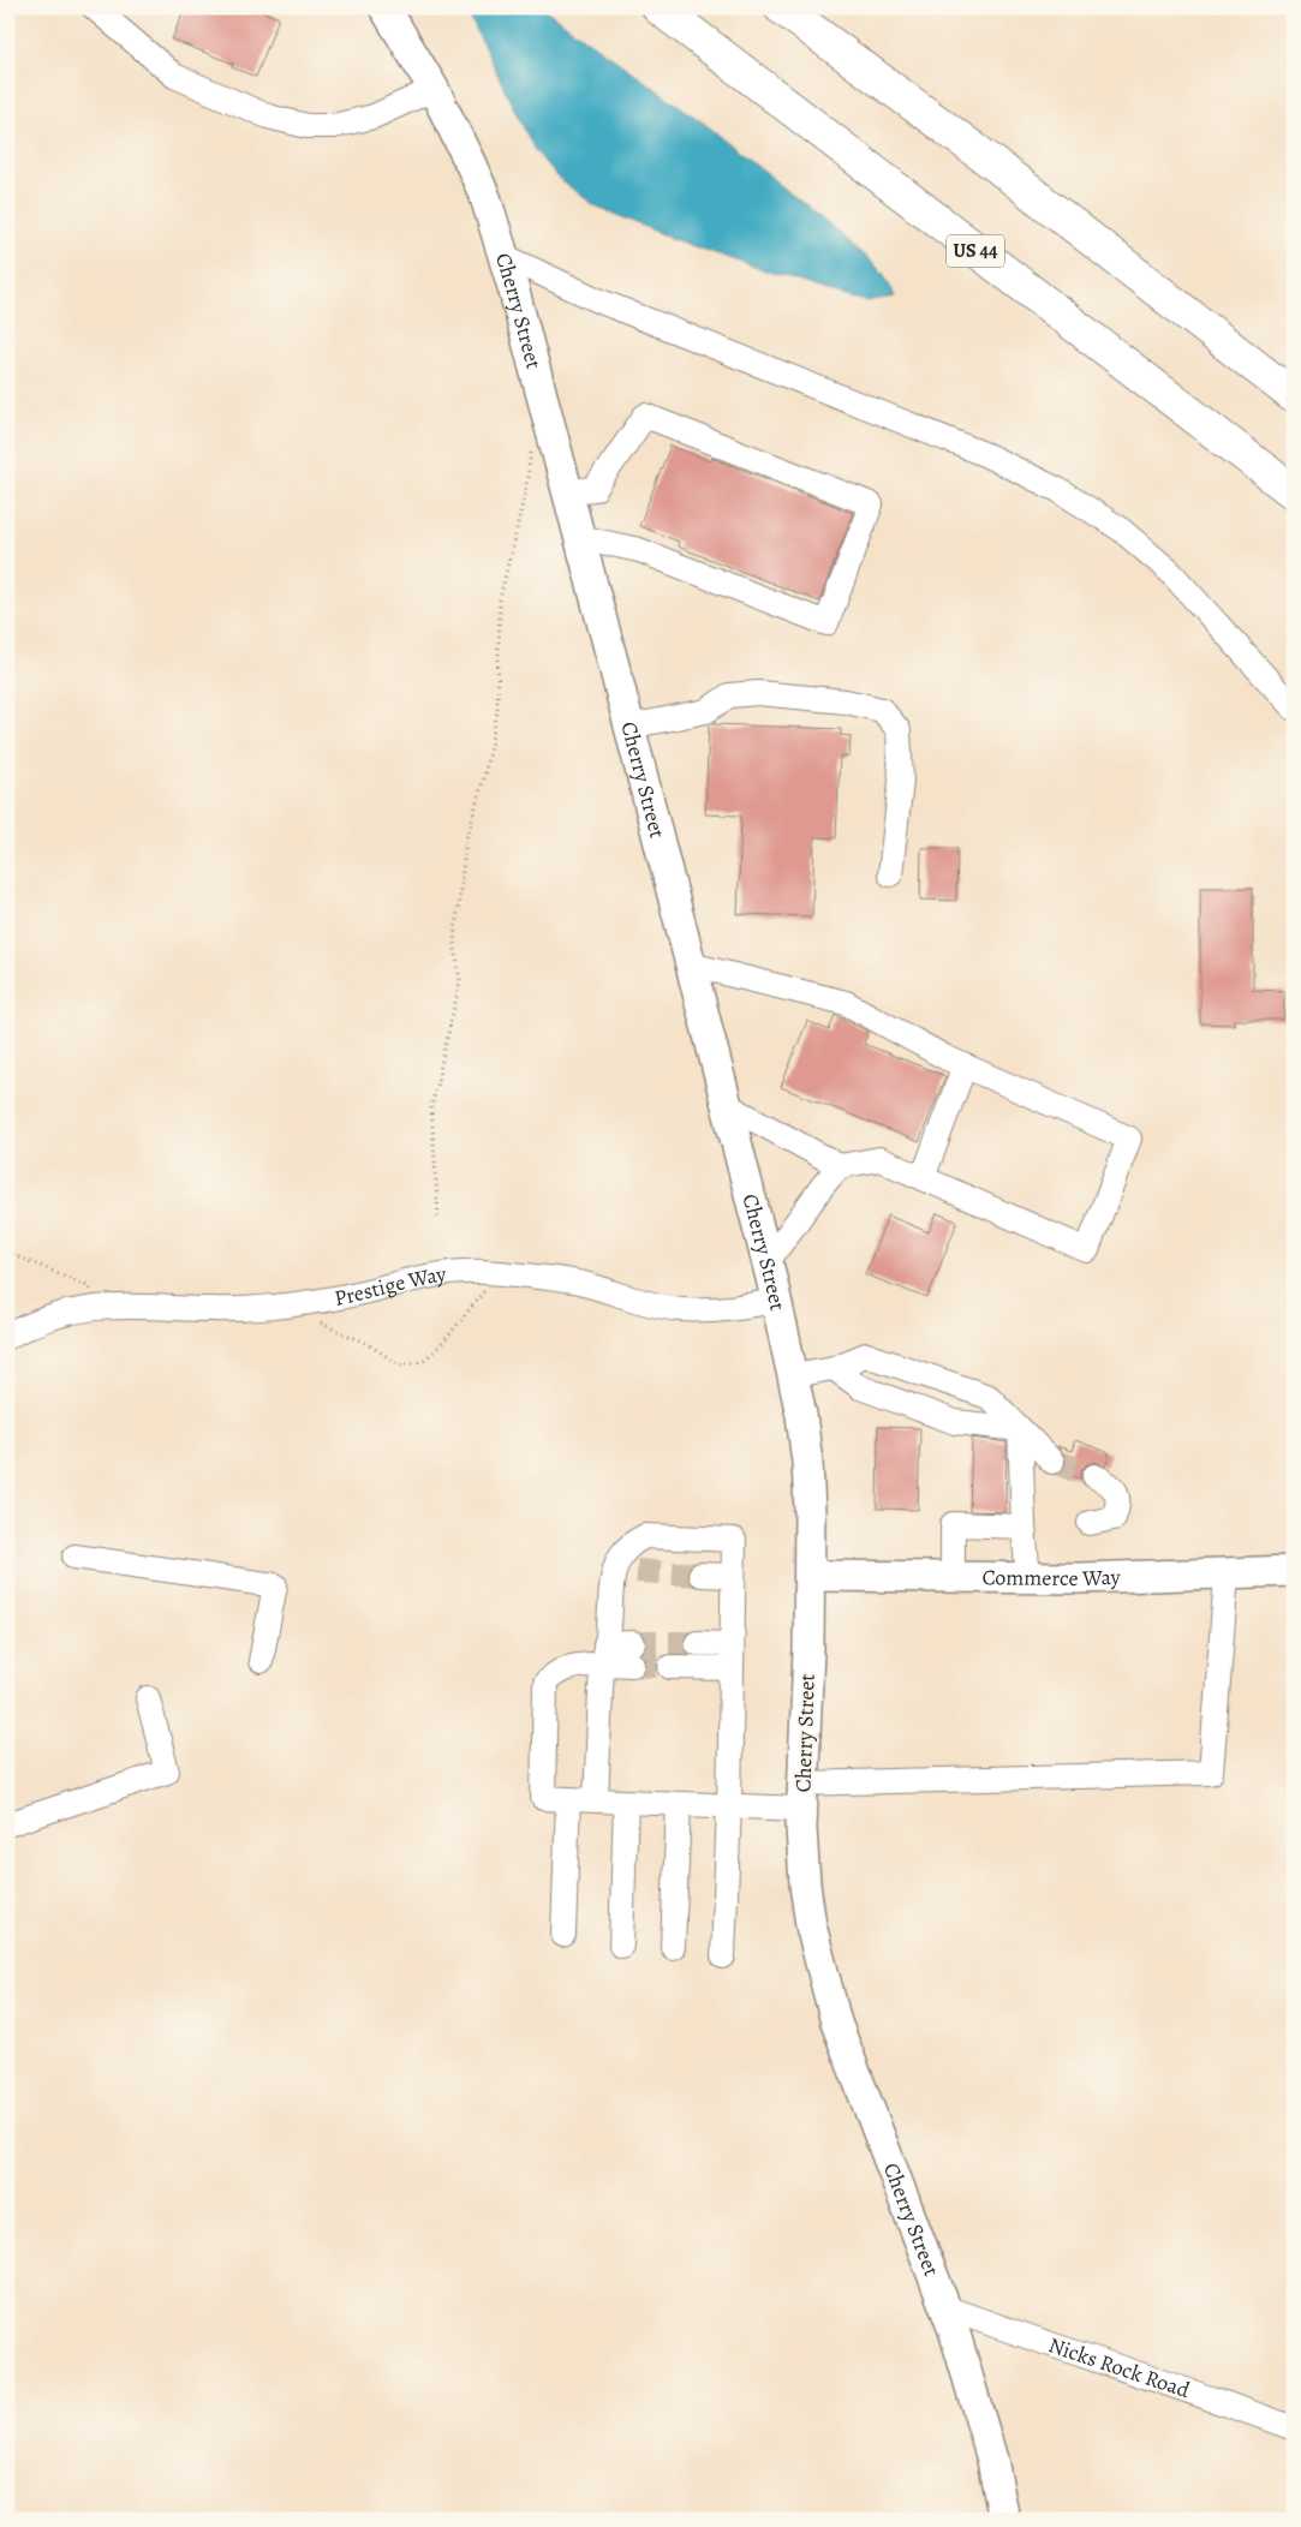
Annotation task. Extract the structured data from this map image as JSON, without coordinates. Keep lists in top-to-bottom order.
{
  "streets": {
    "highway": ["US 44"],
    "main road": ["Cherry Street", "Commerce Way"],
    "street": ["Prestige Way", "Nicks Rock Road"]
  },
  "crossings": [
    ["Cherry Street", "Prestige Way"],
    ["Cherry Street", "Commerce Way"],
    ["Cherry Street", "Nicks Rock Road"]
  ]
}
